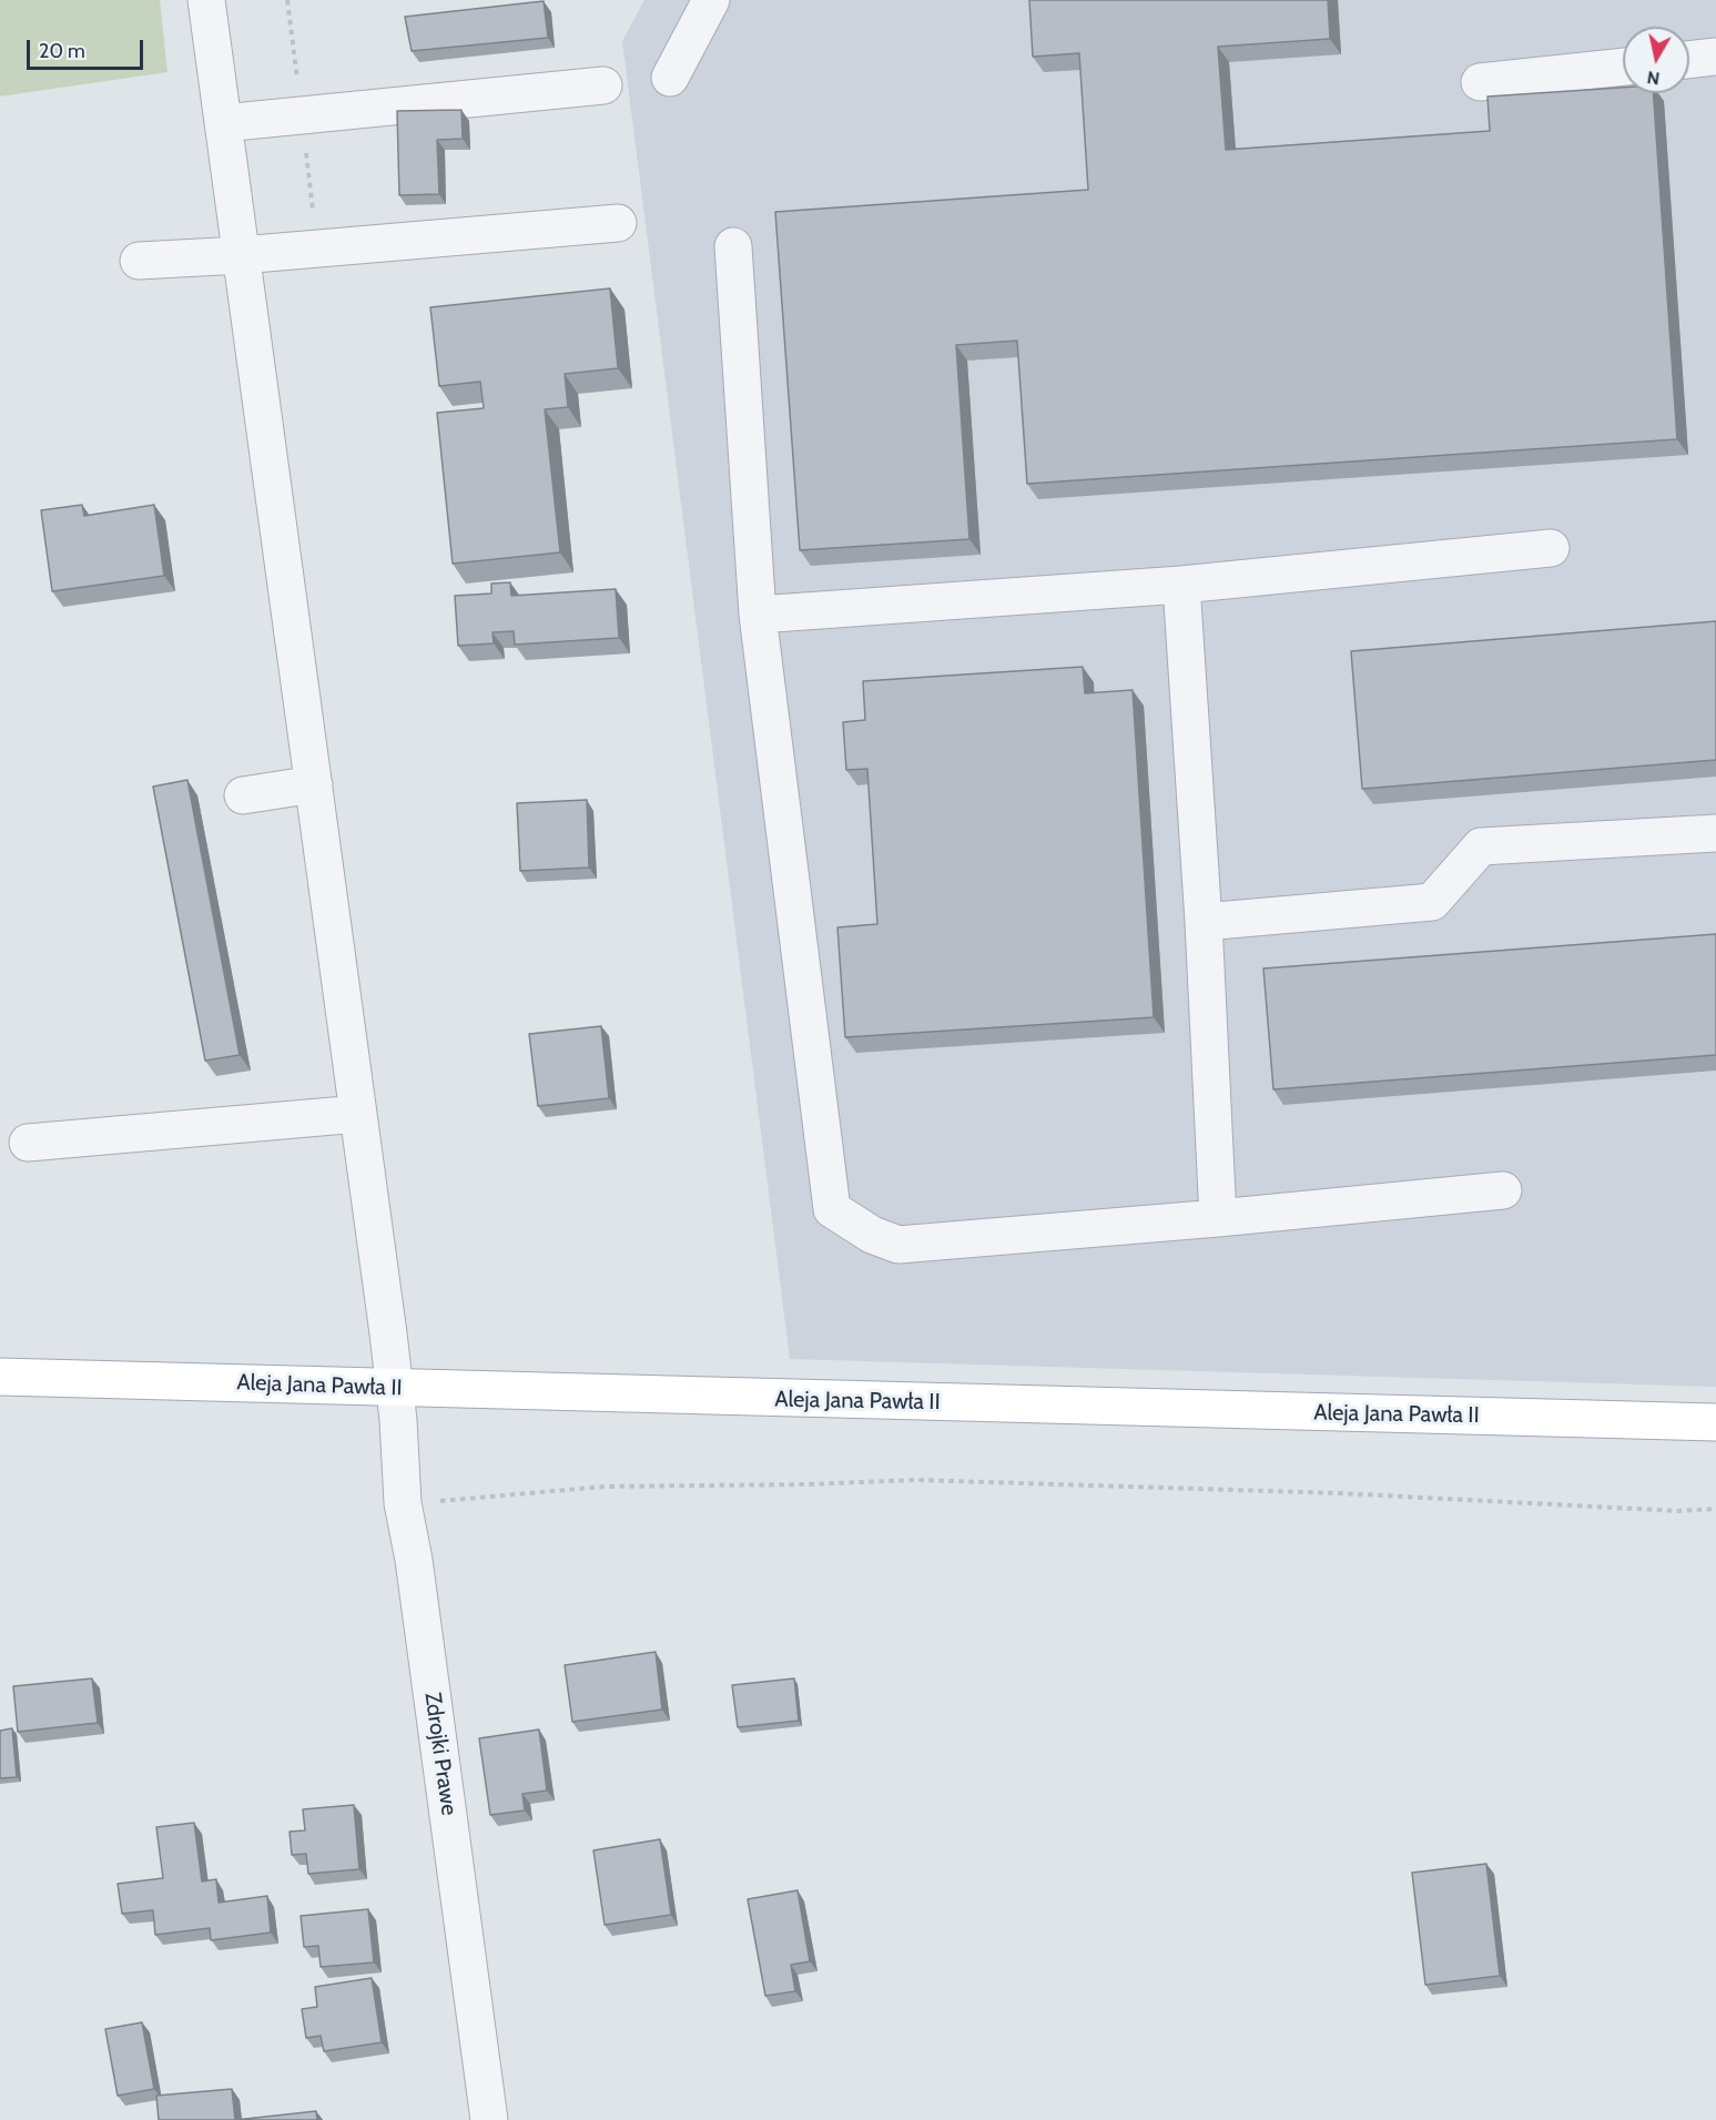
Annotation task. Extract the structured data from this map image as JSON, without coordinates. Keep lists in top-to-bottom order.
{
  "streets": {
    "main road": ["Aleja Jana Pawła II"],
    "street": ["Zdrojki Prawe"]
  },
  "crossings": [
    ["Aleja Jana Pawła II", "Zdrojki Prawe"]
  ],
  "scale_bar": "20 m",
  "north": "bottom"
}
